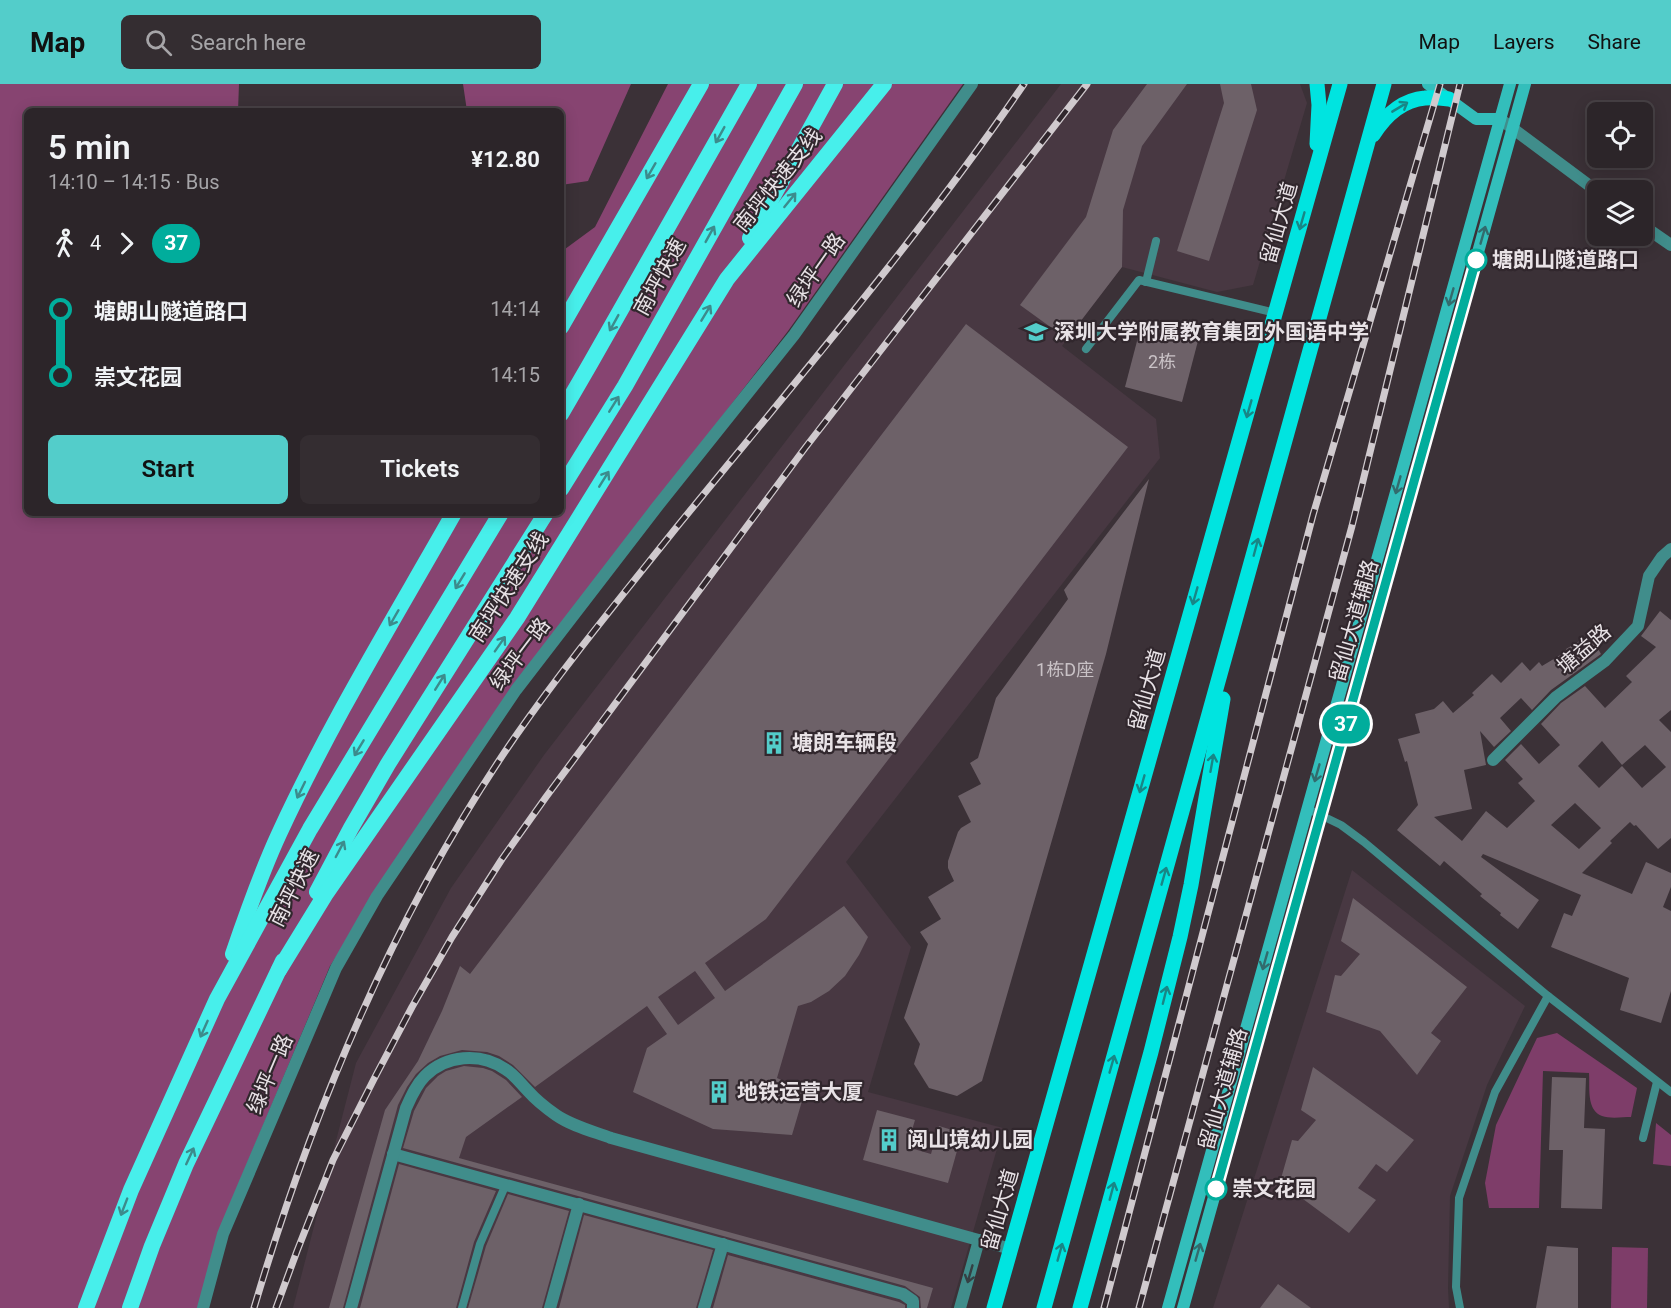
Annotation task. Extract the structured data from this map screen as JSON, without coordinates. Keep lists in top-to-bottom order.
{
  "streets": {
    "highway": ["南坪快速支线", "南坪快速"],
    "main road": ["留仙大道", "留仙大道辅路"],
    "street": ["绿坪一路", "塘益路"]
  },
  "crossings": [
    ["南坪快速支线", "南坪快速"]
  ],
  "places": {
    "other": ["塘朗山隧道路口", "崇文花园"],
    "school or university": ["深圳大学附属教育集团外国语中学"],
    "building": ["塘朗车辆段", "地铁运营大厦", "阅山境幼儿园"]
  },
  "lines": ["bus line 37"],
  "house_numbers": ["2栋", "1栋D座"],
  "page": {
    "header": "Map",
    "search": "Search here",
    "nav": ["Map", "Layers", "Share"],
    "on_map": "37",
    "heading": ["5 min", "14:10 – 14:15 · Bus", "¥12.80"],
    "legs": ["4", "37"],
    "list": [
      {
        "name": "塘朗山隧道路口",
        "value": "14:14"
      },
      {
        "name": "崇文花园",
        "value": "14:15"
      }
    ],
    "buttons": ["Start", "Tickets"]
  }
}
